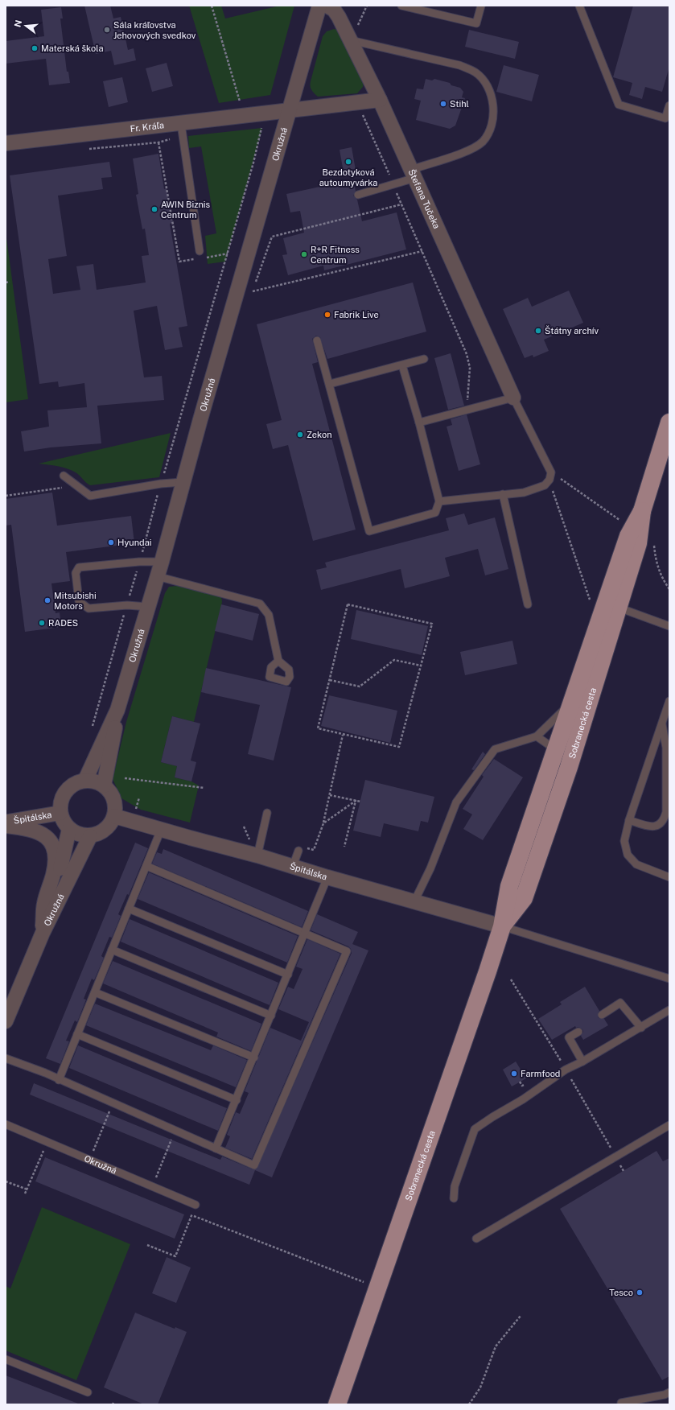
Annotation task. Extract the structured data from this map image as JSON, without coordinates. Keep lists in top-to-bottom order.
{
  "streets": {
    "main road": ["Sobranecká cesta"],
    "street": [
      "Fr. Kráľa",
      "Okružná",
      "Štefana Tučeka",
      "Špitálska"
    ]
  },
  "crossings": [
    ["Fr. Kráľa", "Okružná"],
    ["Fr. Kráľa", "Štefana Tučeka"],
    ["Okružná", "Špitálska"],
    ["Sobranecká cesta", "Špitálska"]
  ],
  "places": [
    "Sála kráľovstva Jehovových svedkov",
    "Materská škola",
    "Stihl",
    "Bezdotyková autoumyvárka",
    "AWIN Biznis Centrum",
    "R+R Fitness Centrum",
    "Fabrik Live",
    "Štátny archív",
    "Zekon",
    "Hyundai",
    "Mitsubishi Motors",
    "RADES",
    "Farmfood",
    "Tesco"
  ],
  "north": "left"
}
